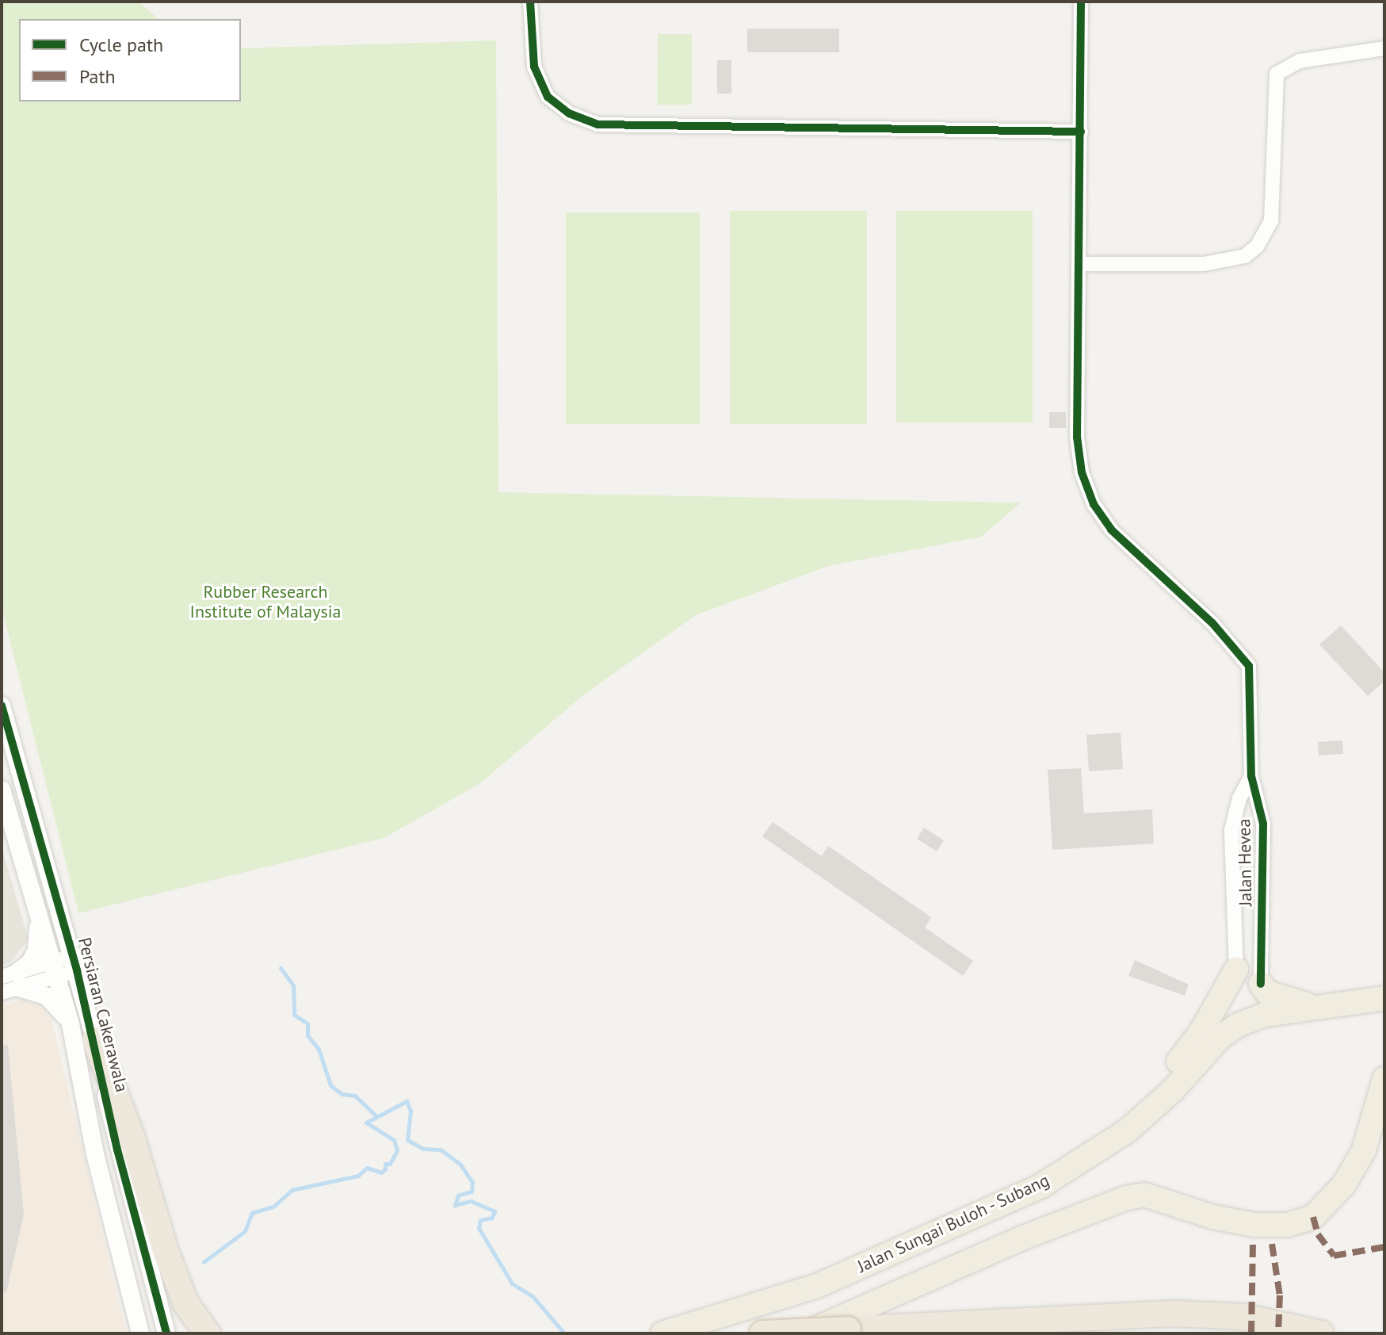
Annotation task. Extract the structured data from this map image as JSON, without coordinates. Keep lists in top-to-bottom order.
{
  "streets": {
    "highway": ["Jalan Sungai Buloh - Subang"],
    "street": ["Jalan Hevea", "Persiaran Cakerawala"]
  },
  "parks": ["Rubber Research Institute of Malaysia"],
  "legend": ["Cycle path", "Path"]
}
